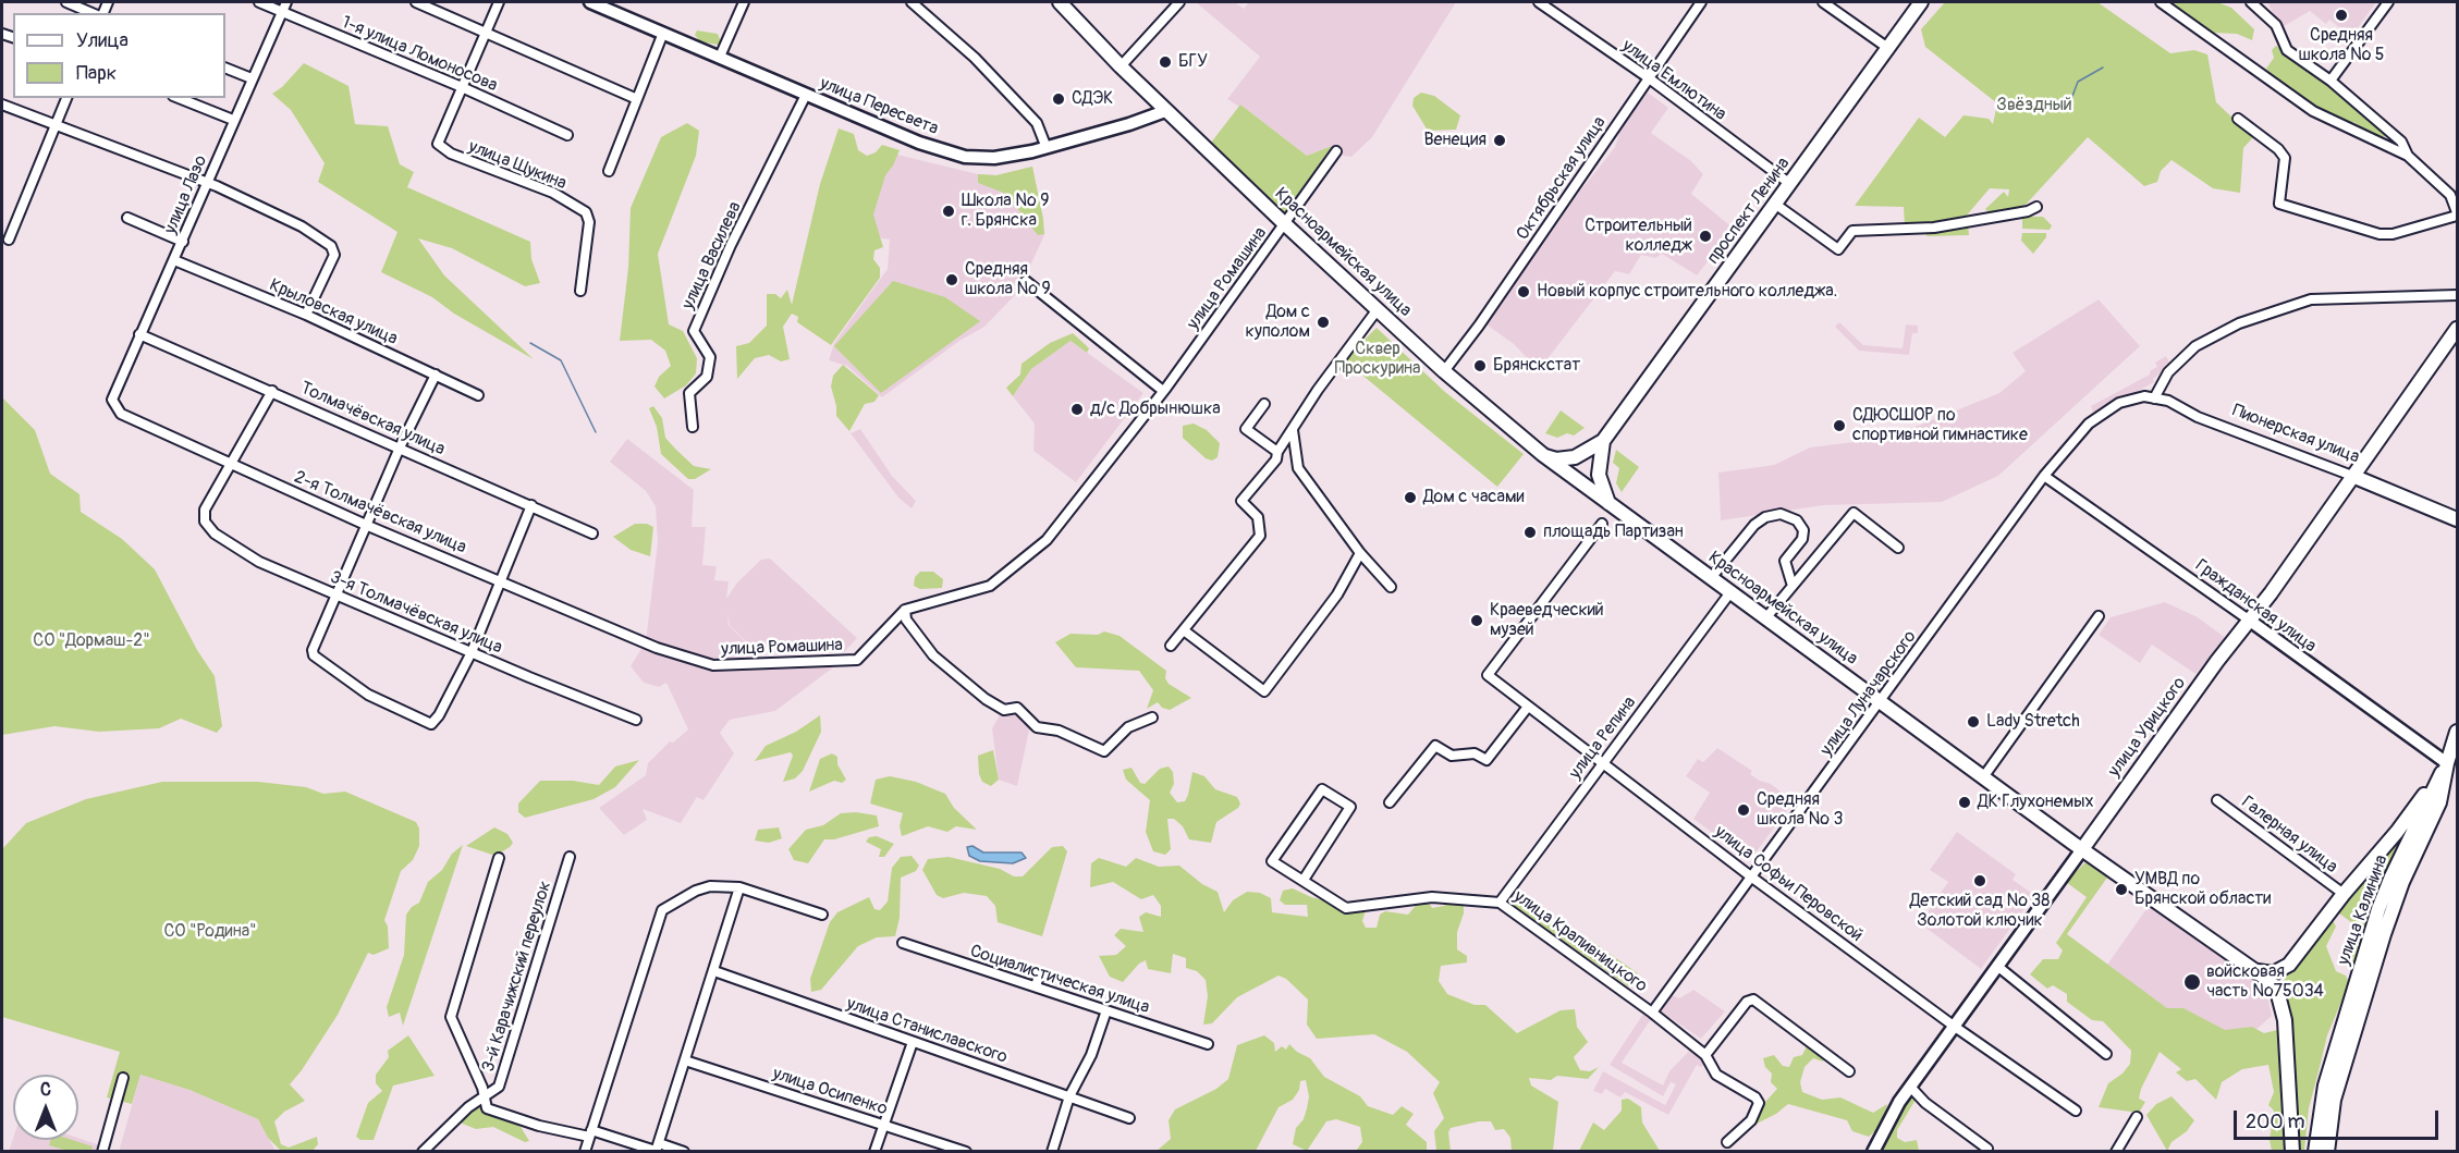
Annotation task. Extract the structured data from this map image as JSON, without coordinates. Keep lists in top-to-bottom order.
{
  "streets": {
    "main road": [
      "улица Пересвета",
      "проспект Ленина",
      "Красноармейская улица",
      "Пионерская улица",
      "Гражданская улица",
      "улица Урицкого",
      "улица Калинина"
    ],
    "street": [
      "1-я улица Ломоносова",
      "улица Емлютина",
      "улица Щукина",
      "Октябрьская улица",
      "улица Лазо",
      "улица Василева",
      "улица Ромашина",
      "Крыловская улица",
      "Толмачёвская улица",
      "2-я Толмачёвская улица",
      "3-я Толмачёвская улица",
      "улица Луначарского",
      "улица Репина",
      "Галерная улица",
      "улица Софьи Перовской",
      "улица Крапивницкого",
      "3-й Карачижский переулок",
      "Социалистическая улица",
      "улица Станиславского",
      "улица Осипенко"
    ]
  },
  "crossings": [
    ["1-я улица Ломоносова", "улица Щукина"],
    ["1-я улица Ломоносова", "улица Лазо"],
    ["улица Емлютина", "Октябрьская улица"],
    ["улица Емлютина", "проспект Ленина"],
    ["улица Пересвета", "Красноармейская улица"],
    ["улица Пересвета", "улица Василева"],
    ["Октябрьская улица", "Красноармейская улица"],
    ["улица Лазо", "Крыловская улица"],
    ["улица Лазо", "Толмачёвская улица"],
    ["улица Лазо", "2-я Толмачёвская улица"],
    ["Красноармейская улица", "улица Ромашина"],
    ["Красноармейская улица", "улица Луначарского"],
    ["Красноармейская улица", "улица Урицкого"],
    ["Красноармейская улица", "улица Репина"],
    ["улица Ромашина", "2-я Толмачёвская улица"],
    ["Пионерская улица", "улица Луначарского"],
    ["Пионерская улица", "улица Урицкого"],
    ["2-я Толмачёвская улица", "3-я Толмачёвская улица"],
    ["Гражданская улица", "улица Луначарского"],
    ["Гражданская улица", "улица Урицкого"],
    ["Гражданская улица", "улица Калинина"],
    ["улица Луначарского", "улица Софьи Перовской"],
    ["улица Луначарского", "улица Крапивницкого"],
    ["улица Урицкого", "улица Софьи Перовской"],
    ["улица Репина", "улица Софьи Перовской"],
    ["улица Репина", "улица Крапивницкого"]
  ],
  "parks": [
    "Звёздный",
    "Сквер Проскурина",
    "СО \"Дормаш-2\"",
    "СО \"Родина\""
  ],
  "places": [
    "Средняя школа № 5",
    "БГУ",
    "СДЭК",
    "Венеция",
    "Школа № 9 г. Брянска",
    "Строительный колледж",
    "Средняя школа № 9",
    "Новый корпус строительного колледжа.",
    "Дом с куполом",
    "Брянскстат",
    "д/с Добрынюшка",
    "СДЮСШОР по спортивной гимнастике",
    "Дом с часами",
    "площадь Партизан",
    "Краеведческий музей",
    "Lady Stretch",
    "ДК Глухонемых",
    "Средняя школа № 3",
    "Детский сад № 38 Золотой ключик",
    "УМВД по Брянской области",
    "войсковая часть №75034"
  ],
  "legend": ["Улица", "Парк"],
  "scale_bar": "200 m",
  "north": "top"
}
